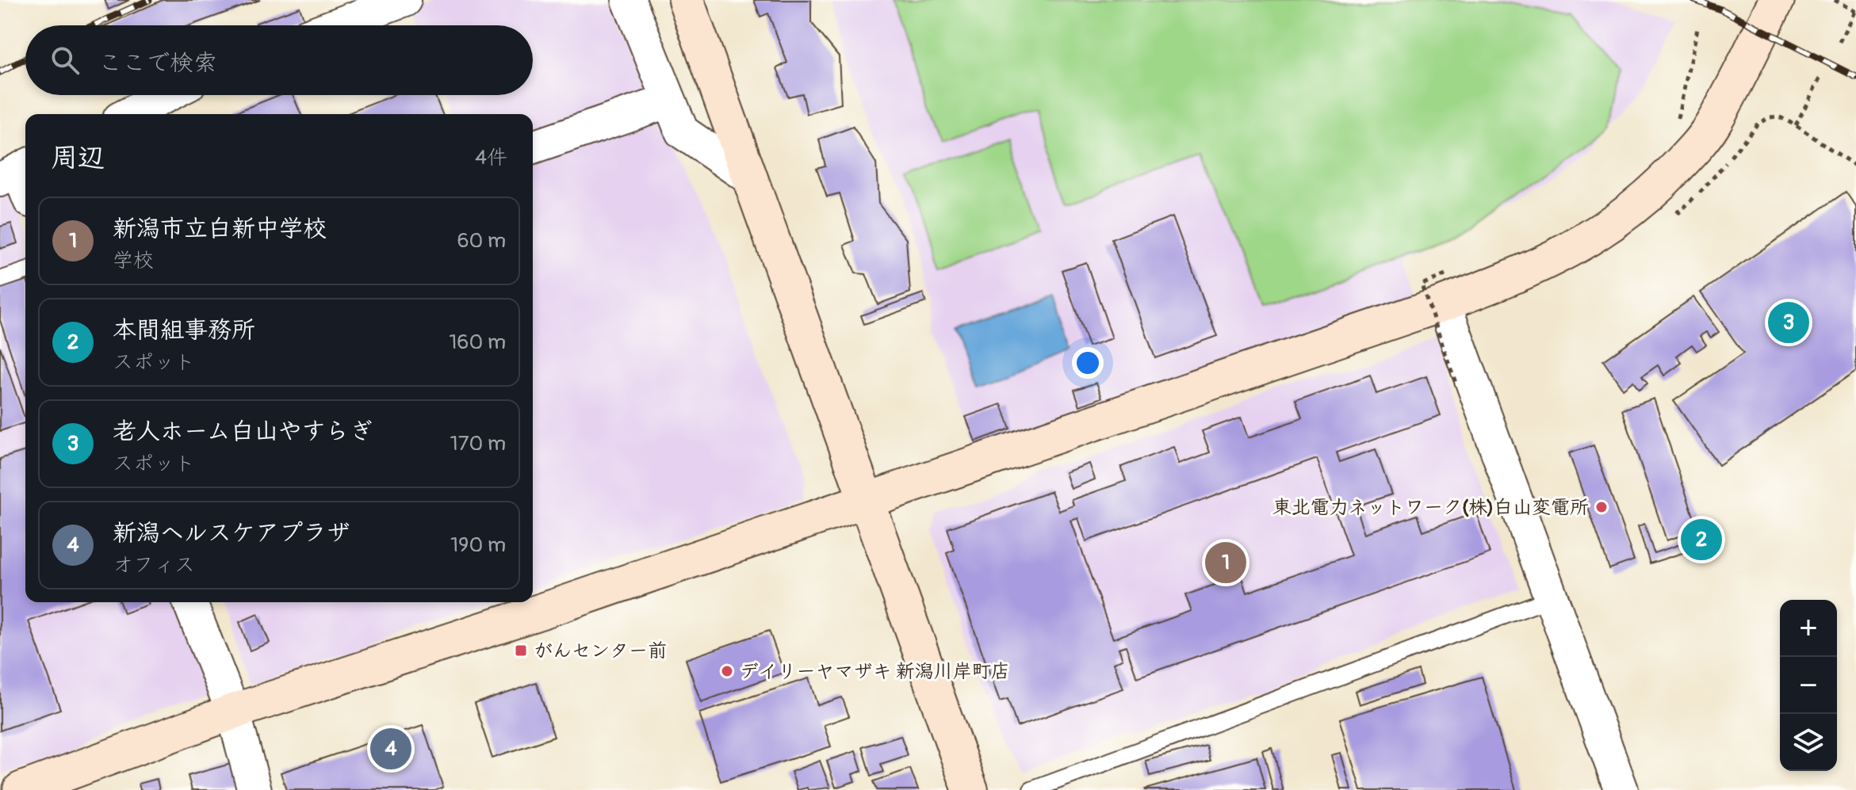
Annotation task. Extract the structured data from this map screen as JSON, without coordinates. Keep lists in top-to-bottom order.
{
  "places": {
    "other": ["東北電力ネットワーク(株)白山変電所", "デイリーヤマザキ 新潟川岸町店"],
    "transit": ["がんセンター前"]
  },
  "page": {
    "search": "ここで検索",
    "heading": ["周辺", "4件"],
    "list": [
      {
        "mark": "1",
        "name": "新潟市立白新中学校",
        "note": "学校",
        "value": "60 m"
      },
      {
        "mark": "2",
        "name": "本間組事務所",
        "note": "スポット",
        "value": "160 m"
      },
      {
        "mark": "3",
        "name": "老人ホーム白山やすらぎ",
        "note": "スポット",
        "value": "170 m"
      },
      {
        "mark": "4",
        "name": "新潟ヘルスケアプラザ",
        "note": "オフィス",
        "value": "190 m"
      }
    ],
    "pins": [
      "3",
      "2",
      "1",
      "4"
    ],
    "map_buttons": ["+", "−"]
  }
}
